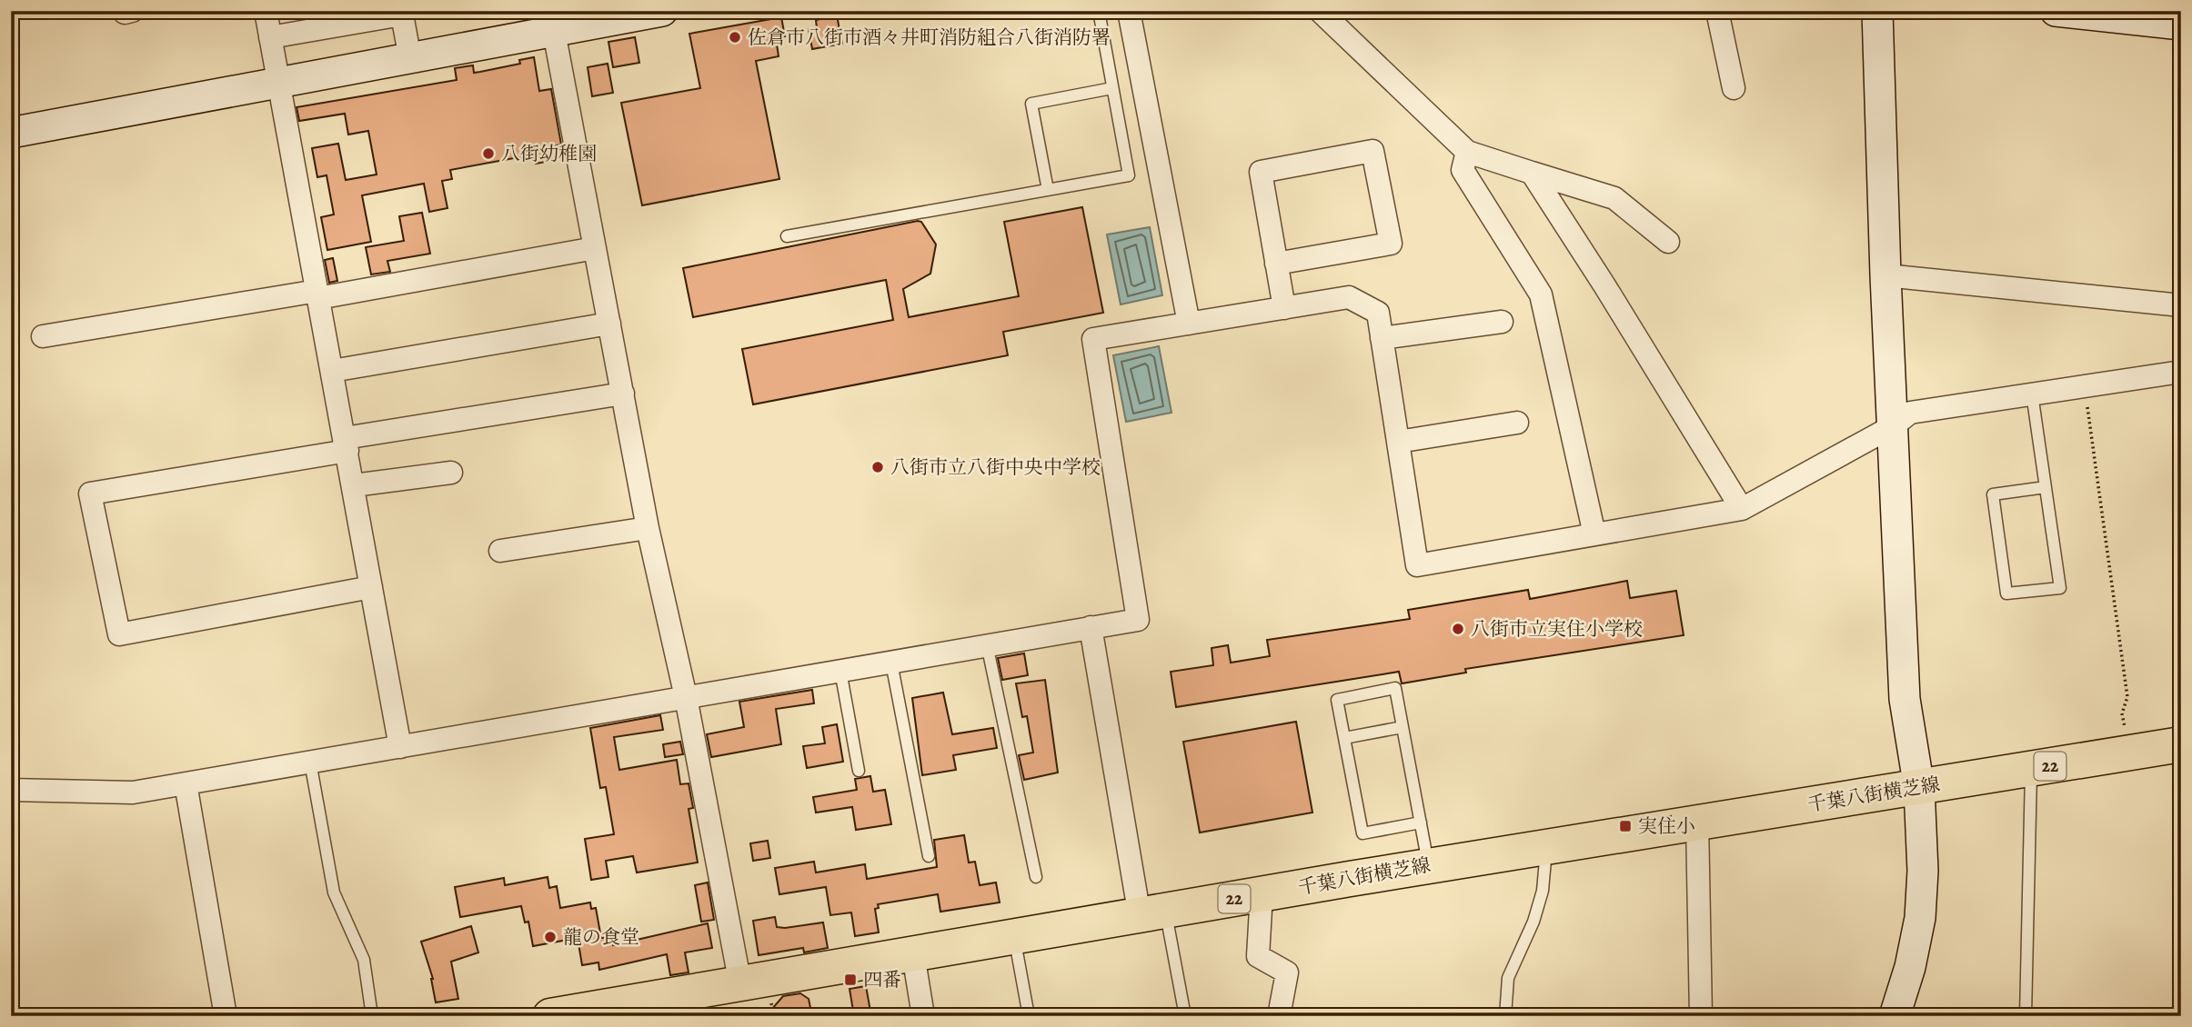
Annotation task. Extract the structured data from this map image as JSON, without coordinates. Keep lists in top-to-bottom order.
{
  "streets": {
    "main road": ["22", "千葉八街横芝線"]
  },
  "places": {
    "other": [
      "佐倉市八街市酒々井町消防組合八街消防署",
      "八街幼稚園",
      "八街市立八街中央中学校",
      "八街市立実住小学校",
      "龍の食堂"
    ],
    "transit": ["実住小", "四番"]
  }
}
